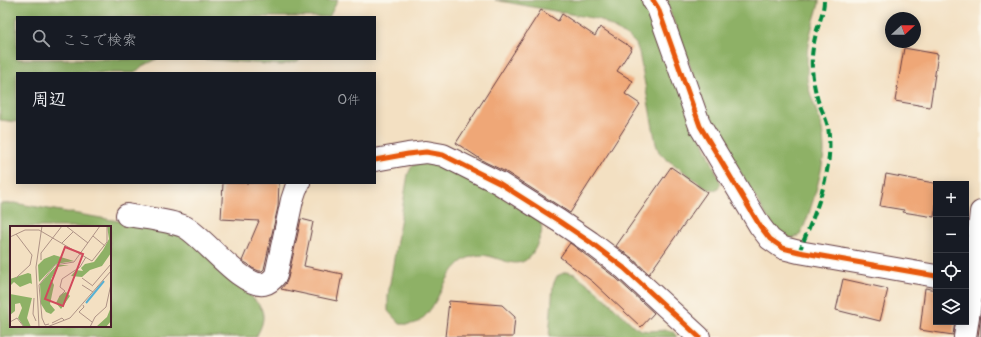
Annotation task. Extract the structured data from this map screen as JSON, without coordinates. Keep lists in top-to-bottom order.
{
  "north": "right",
  "page": {
    "search": "ここで検索",
    "heading": ["周辺", "0件"],
    "map_buttons": ["+", "−"]
  }
}
